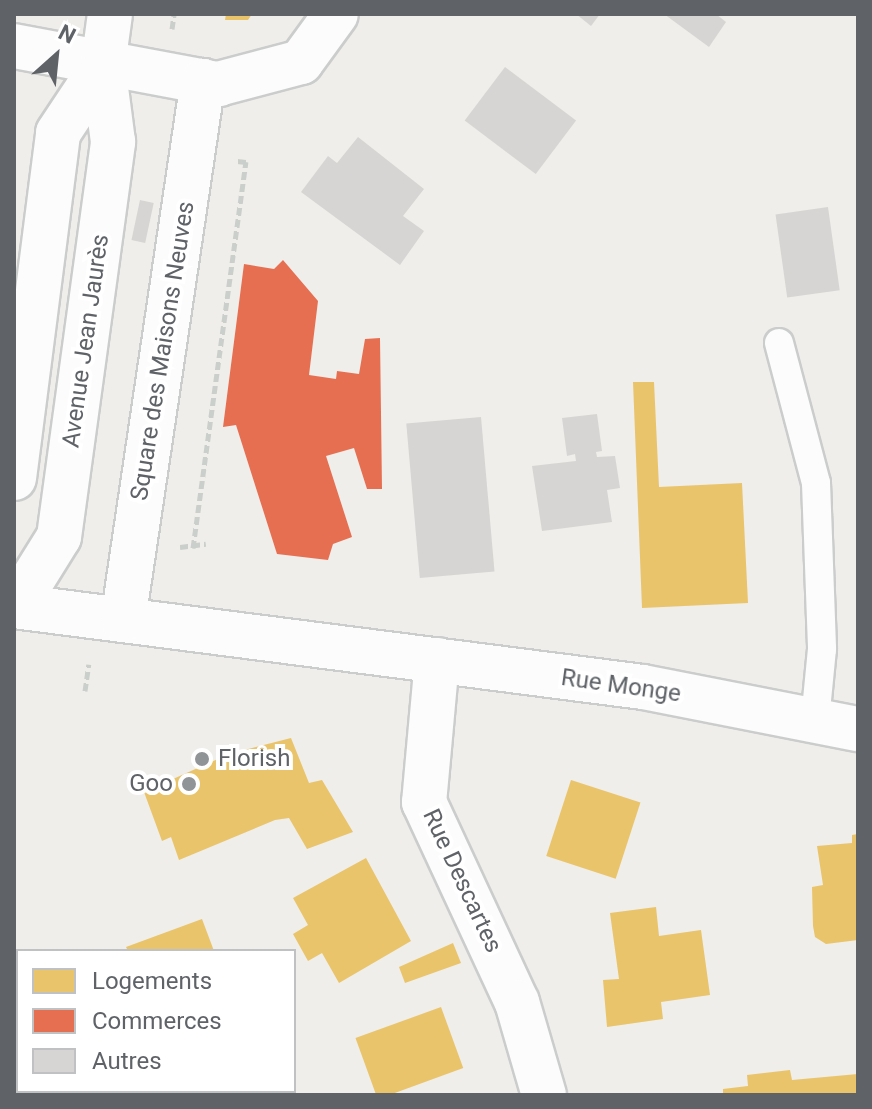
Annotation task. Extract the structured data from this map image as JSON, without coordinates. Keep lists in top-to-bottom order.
{
  "streets": {
    "street": [
      "Avenue Jean Jaurès",
      "Square des Maisons Neuves",
      "Rue Monge",
      "Rue Descartes"
    ]
  },
  "crossings": [
    ["Square des Maisons Neuves", "Rue Monge"],
    ["Rue Monge", "Rue Descartes"]
  ],
  "places": ["Florish", "Goo"],
  "legend": ["Logements", "Commerces", "Autres"],
  "north": "top right"
}
